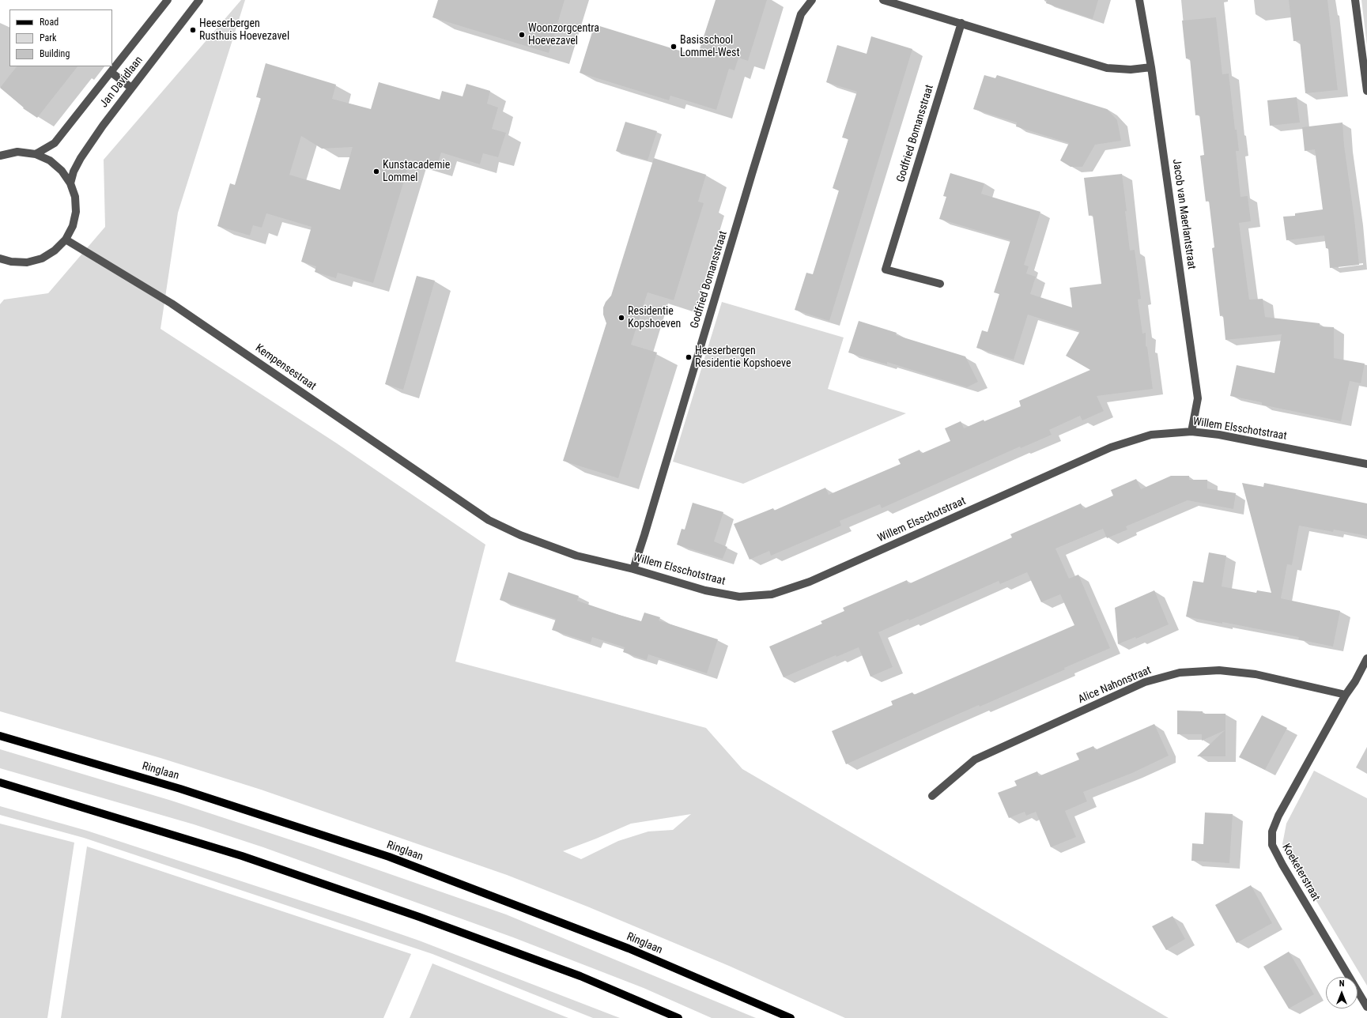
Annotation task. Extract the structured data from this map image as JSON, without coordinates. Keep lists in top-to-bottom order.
{
  "streets": {
    "main road": ["Ringlaan"],
    "street": [
      "Jan Davidlaan",
      "Godfried Bomansstraat",
      "Jacob van Maerlantstraat",
      "Kempensestraat",
      "Willem Elsschotstraat",
      "Alice Nahonstraat",
      "Koeketerstraat"
    ]
  },
  "crossings": [
    ["Godfried Bomansstraat", "Willem Elsschotstraat"],
    ["Jacob van Maerlantstraat", "Willem Elsschotstraat"],
    ["Kempensestraat", "Willem Elsschotstraat"],
    ["Alice Nahonstraat", "Koeketerstraat"]
  ],
  "places": [
    "Heeserbergen Rusthuis Hoevezavel",
    "Woonzorgcentra Hoevezavel",
    "Basisschool Lommel-West",
    "Kunstacademie Lommel",
    "Residentie Kopshoeven",
    "Heeserbergen Residentie Kopshoeve"
  ],
  "legend": ["Road", "Park", "Building"],
  "north": "top"
}
